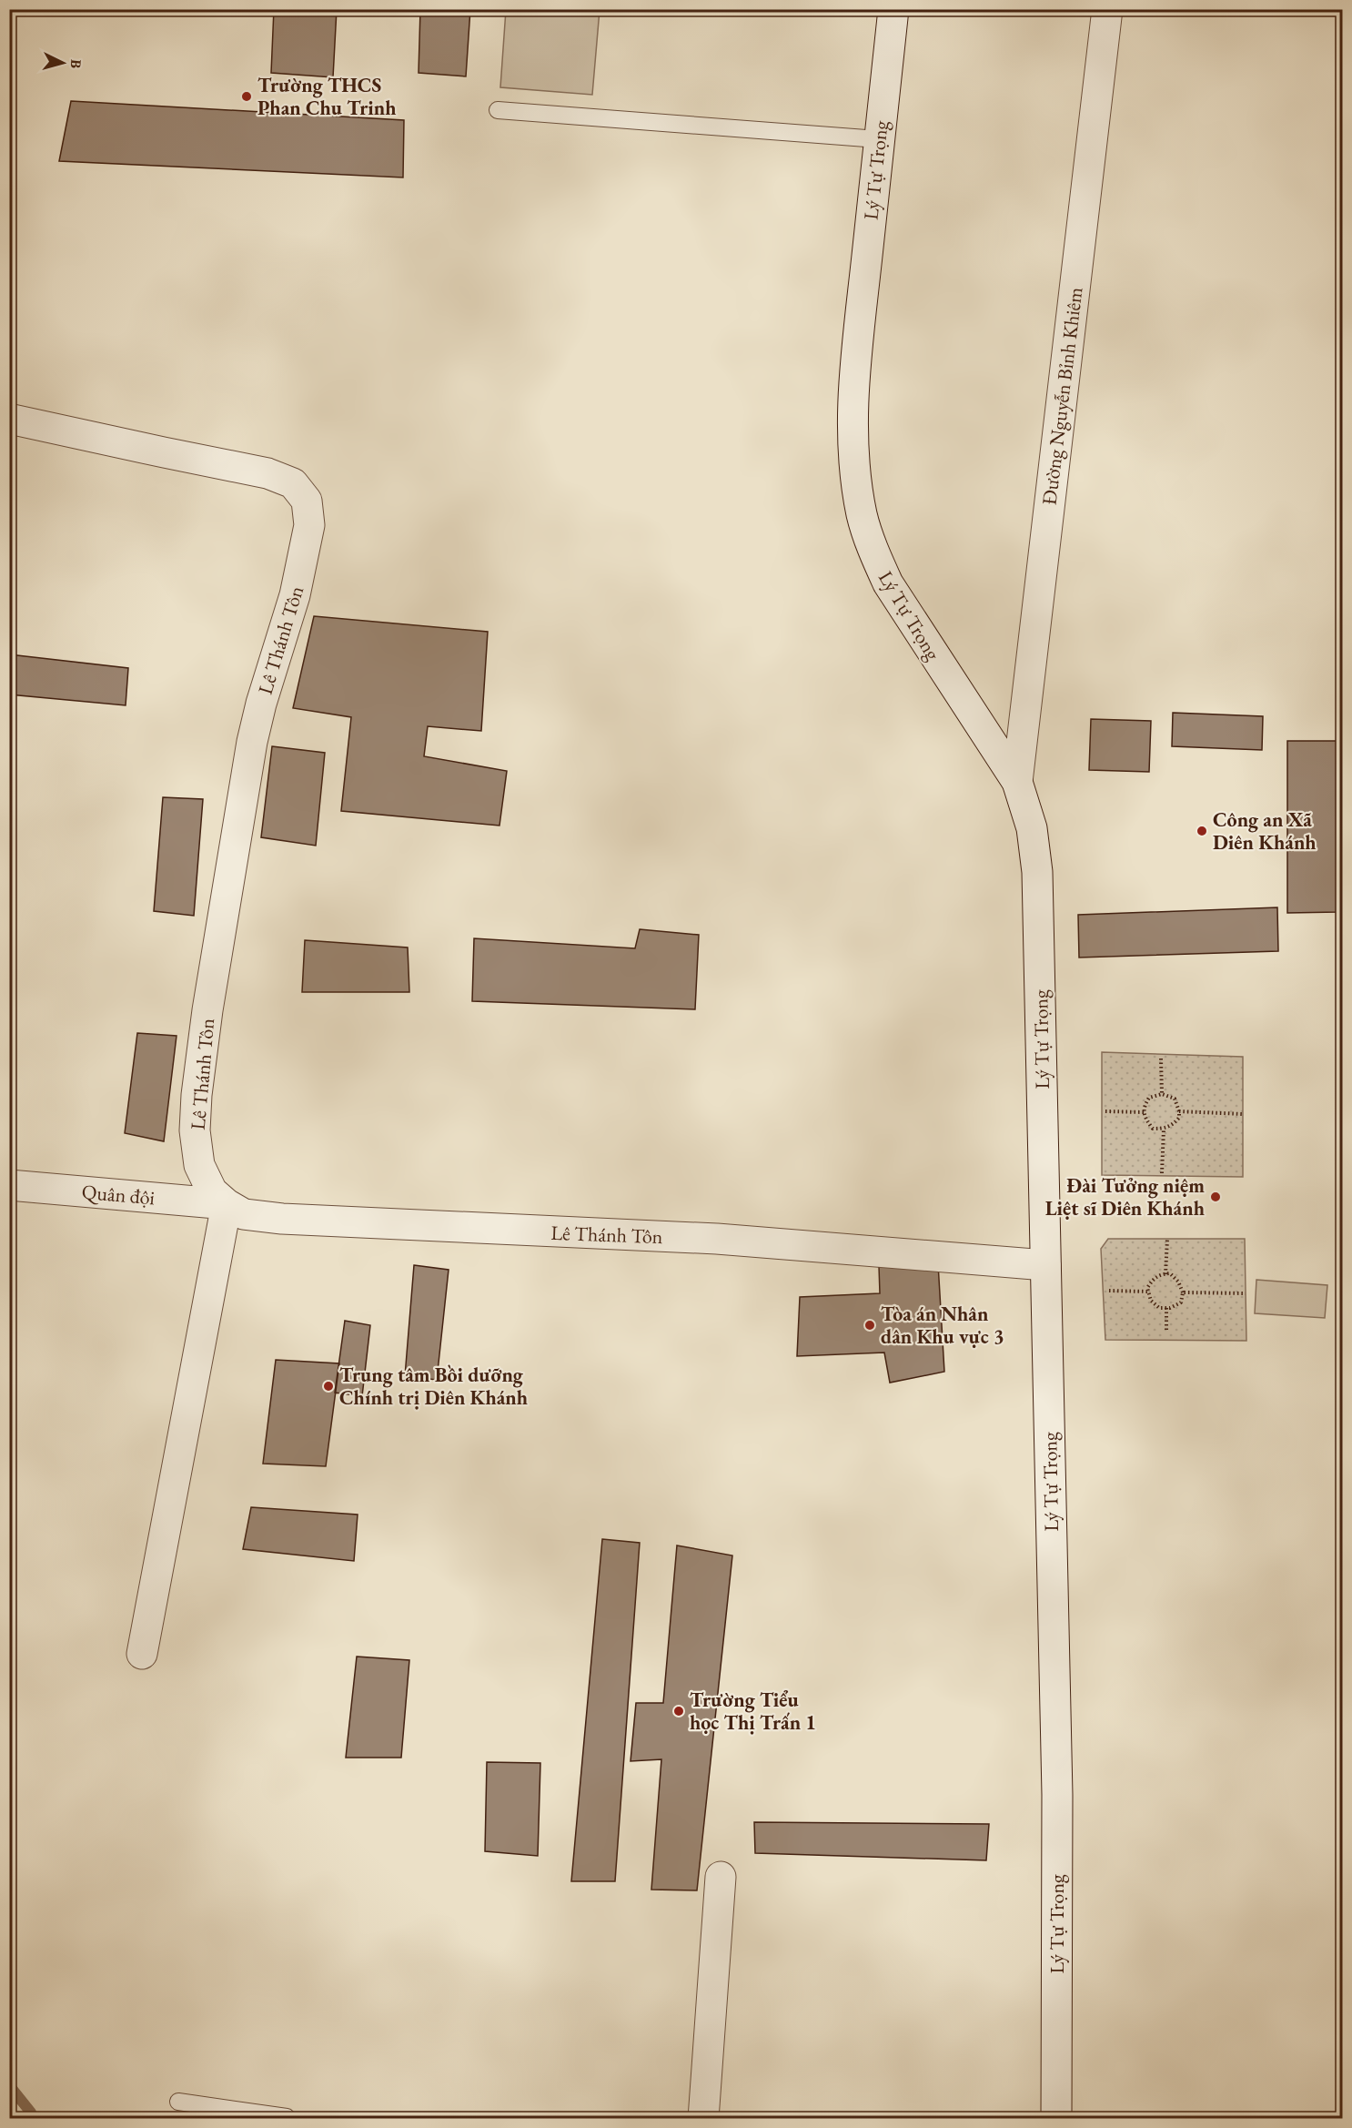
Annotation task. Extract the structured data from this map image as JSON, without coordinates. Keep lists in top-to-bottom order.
{
  "streets": {
    "street": [
      "Lý Tự Trọng",
      "Đường Nguyễn Bỉnh Khiêm",
      "Lê Thánh Tôn",
      "Quân đội"
    ]
  },
  "crossings": [
    ["Lý Tự Trọng", "Đường Nguyễn Bỉnh Khiêm"],
    ["Lý Tự Trọng", "Lê Thánh Tôn"],
    ["Lê Thánh Tôn", "Quân đội"]
  ],
  "places": [
    "Trường THCS Phan Chu Trinh",
    "Công an Xã Diên Khánh",
    "Đài Tưởng niệm Liệt sĩ Diên Khánh",
    "Tòa án Nhân dân Khu vực 3",
    "Trung tâm Bồi dưỡng Chính trị Diên Khánh",
    "Trường Tiểu học Thị Trấn 1"
  ],
  "north": "right"
}
